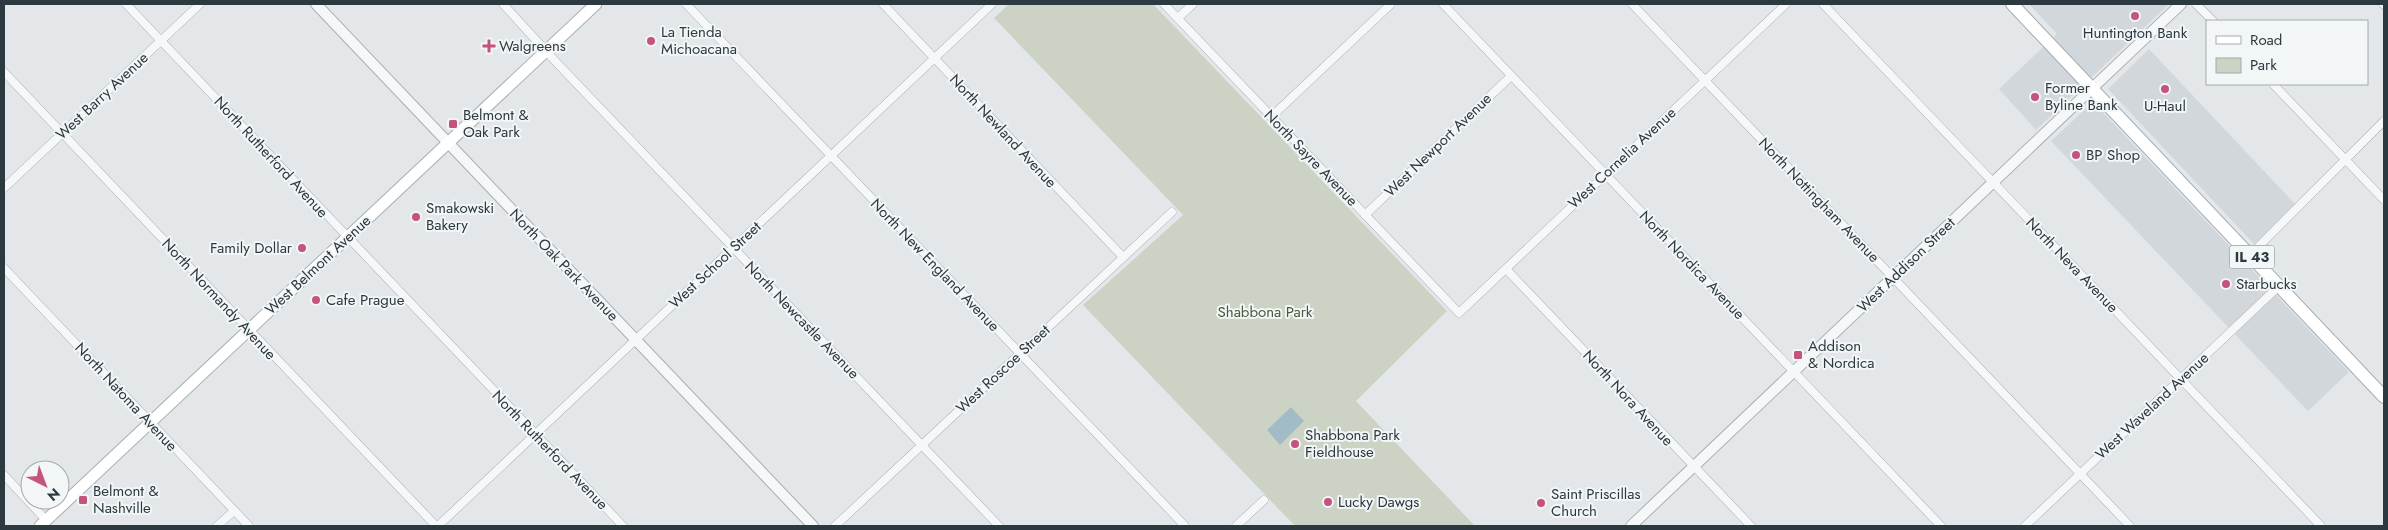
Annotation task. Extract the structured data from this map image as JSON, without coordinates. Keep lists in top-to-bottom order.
{
  "streets": {
    "main road": ["IL 43", "West Belmont Avenue"],
    "street": [
      "West Barry Avenue",
      "North Newland Avenue",
      "West Newport Avenue",
      "North Rutherford Avenue",
      "North Sayre Avenue",
      "West Cornelia Avenue",
      "North Nottingham Avenue",
      "North Oak Park Avenue",
      "West School Street",
      "North New England Avenue",
      "North Nordica Avenue",
      "West Addison Street",
      "North Neva Avenue",
      "North Normandy Avenue",
      "North Newcastle Avenue",
      "West Roscoe Street",
      "North Natoma Avenue",
      "North Nora Avenue",
      "West Waveland Avenue"
    ]
  },
  "crossings": [
    ["West Barry Avenue", "North Rutherford Avenue"],
    ["West Barry Avenue", "North Normandy Avenue"],
    ["North Newland Avenue", "West School Street"],
    ["North Newland Avenue", "West Roscoe Street"],
    ["West Newport Avenue", "North Sayre Avenue"],
    ["West Newport Avenue", "North Nordica Avenue"],
    ["North Rutherford Avenue", "West Belmont Avenue"],
    ["North Rutherford Avenue", "West School Street"],
    ["North Sayre Avenue", "West Cornelia Avenue"],
    ["West Cornelia Avenue", "North Nottingham Avenue"],
    ["West Cornelia Avenue", "North Nordica Avenue"],
    ["West Cornelia Avenue", "North Nora Avenue"],
    ["North Nottingham Avenue", "West Addison Street"],
    ["North Nottingham Avenue", "West Waveland Avenue"],
    ["IL 43", "West Addison Street"],
    ["IL 43", "West Waveland Avenue"],
    ["West Belmont Avenue", "North Oak Park Avenue"],
    ["West Belmont Avenue", "North Normandy Avenue"],
    ["West Belmont Avenue", "North Newcastle Avenue"],
    ["West Belmont Avenue", "North Natoma Avenue"],
    ["North Oak Park Avenue", "West School Street"],
    ["West School Street", "North New England Avenue"],
    ["West School Street", "North Normandy Avenue"],
    ["West School Street", "North Newcastle Avenue"],
    ["North New England Avenue", "West Roscoe Street"],
    ["North Nordica Avenue", "West Addison Street"],
    ["West Addison Street", "North Neva Avenue"],
    ["West Addison Street", "North Nora Avenue"],
    ["North Neva Avenue", "West Waveland Avenue"],
    ["North Newcastle Avenue", "West Roscoe Street"]
  ],
  "parks": ["Shabbona Park"],
  "places": {
    "other": [
      "Huntington Bank",
      "La Tienda Michoacana",
      "U-Haul",
      "Former Byline Bank",
      "BP Shop",
      "Smakowski Bakery",
      "Family Dollar",
      "Starbucks",
      "Cafe Prague",
      "Shabbona Park Fieldhouse",
      "Lucky Dawgs",
      "Saint Priscillas Church"
    ],
    "health": ["Walgreens"],
    "transit": ["Belmont & Oak Park", "Addison & Nordica", "Belmont & Nashville"]
  },
  "legend": ["Road", "Park"],
  "north": "bottom right"
}
